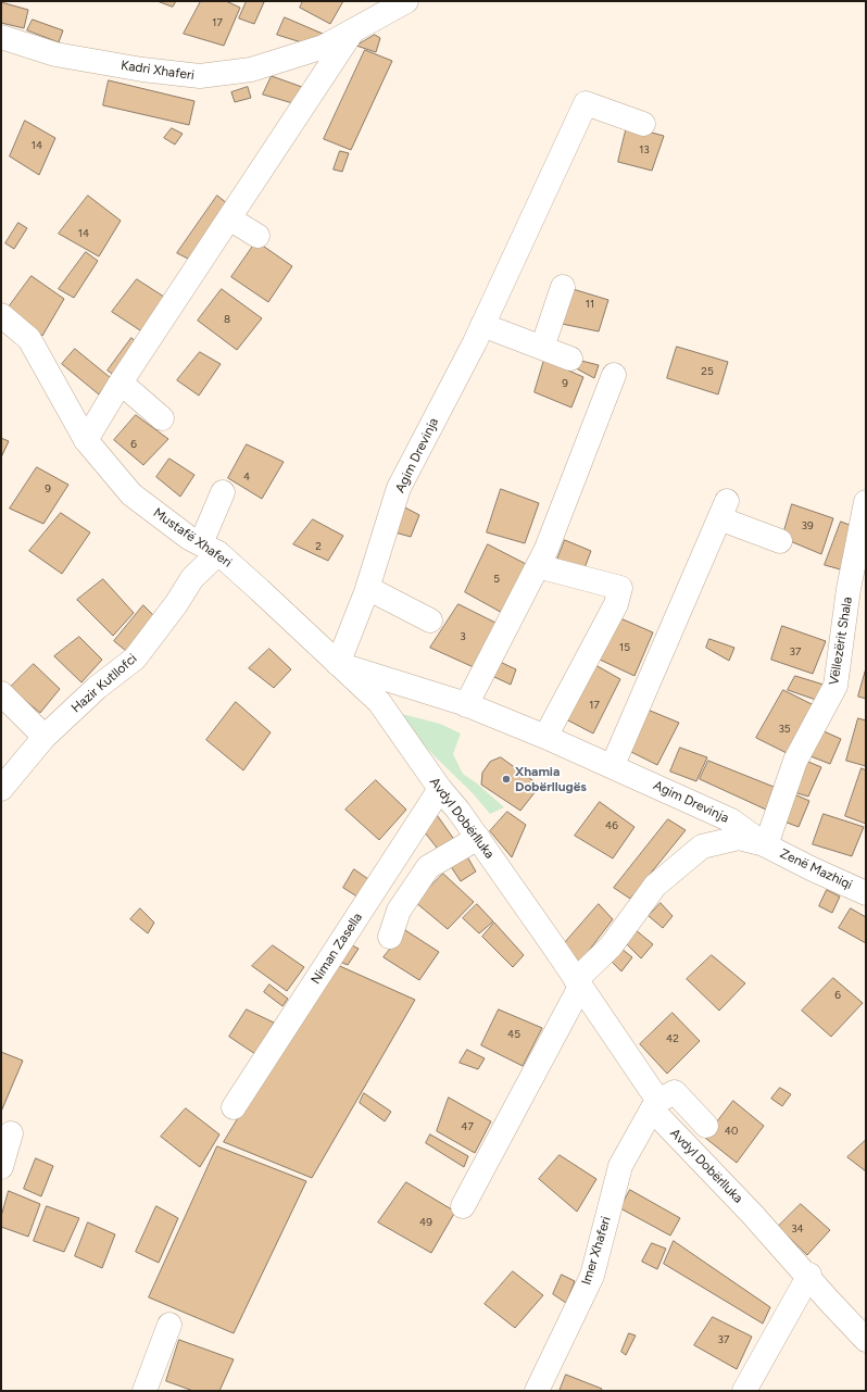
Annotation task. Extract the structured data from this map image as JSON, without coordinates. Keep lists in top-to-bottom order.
{
  "streets": {
    "street": [
      "Kadri Xhaferi",
      "Agim Drevinja",
      "Mustafë Xhaferi",
      "Vëllezërit Shala",
      "Hazir Kutllofci",
      "Avdyl Dobërlluka",
      "Zenë Mazhiqi",
      "Niman Zasella",
      "Imer Xhaferi"
    ]
  },
  "crossings": [
    ["Agim Drevinja", "Mustafë Xhaferi"],
    ["Agim Drevinja", "Vëllezërit Shala"],
    ["Agim Drevinja", "Avdyl Dobërlluka"],
    ["Agim Drevinja", "Zenë Mazhiqi"],
    ["Mustafë Xhaferi", "Hazir Kutllofci"],
    ["Mustafë Xhaferi", "Avdyl Dobërlluka"],
    ["Vëllezërit Shala", "Zenë Mazhiqi"],
    ["Avdyl Dobërlluka", "Niman Zasella"],
    ["Avdyl Dobërlluka", "Imer Xhaferi"]
  ],
  "places": ["Xhamia Dobërllugës"],
  "house_numbers": [
    "17",
    "14",
    "13",
    "14",
    "11",
    "8",
    "25",
    "9",
    "6",
    "4",
    "9",
    "39",
    "2",
    "5",
    "3",
    "15",
    "37",
    "17",
    "35",
    "46",
    "6",
    "45",
    "42",
    "47",
    "40",
    "49",
    "34",
    "37"
  ]
}
